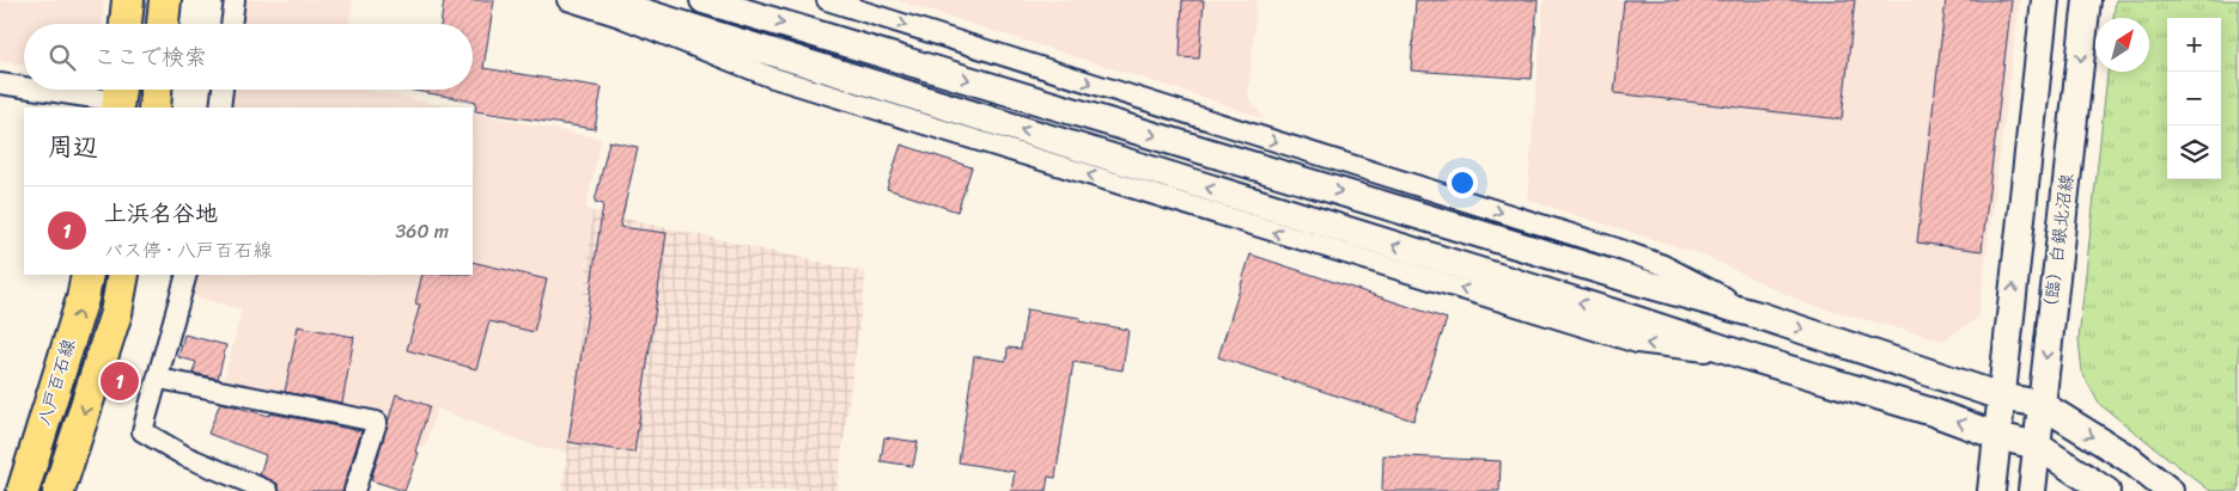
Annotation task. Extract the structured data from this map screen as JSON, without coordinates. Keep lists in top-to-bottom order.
{
  "streets": {
    "main road": ["八戸百石線"],
    "street": ["（臨）白銀北沼線"]
  },
  "north": "top right",
  "page": {
    "map_buttons": ["+", "−"],
    "search": "ここで検索",
    "heading": "周辺",
    "list": [
      {
        "mark": "1",
        "name": "上浜名谷地",
        "note": "バス停 · 八戸百石線",
        "value": "360 m"
      }
    ],
    "pins": "1"
  }
}
